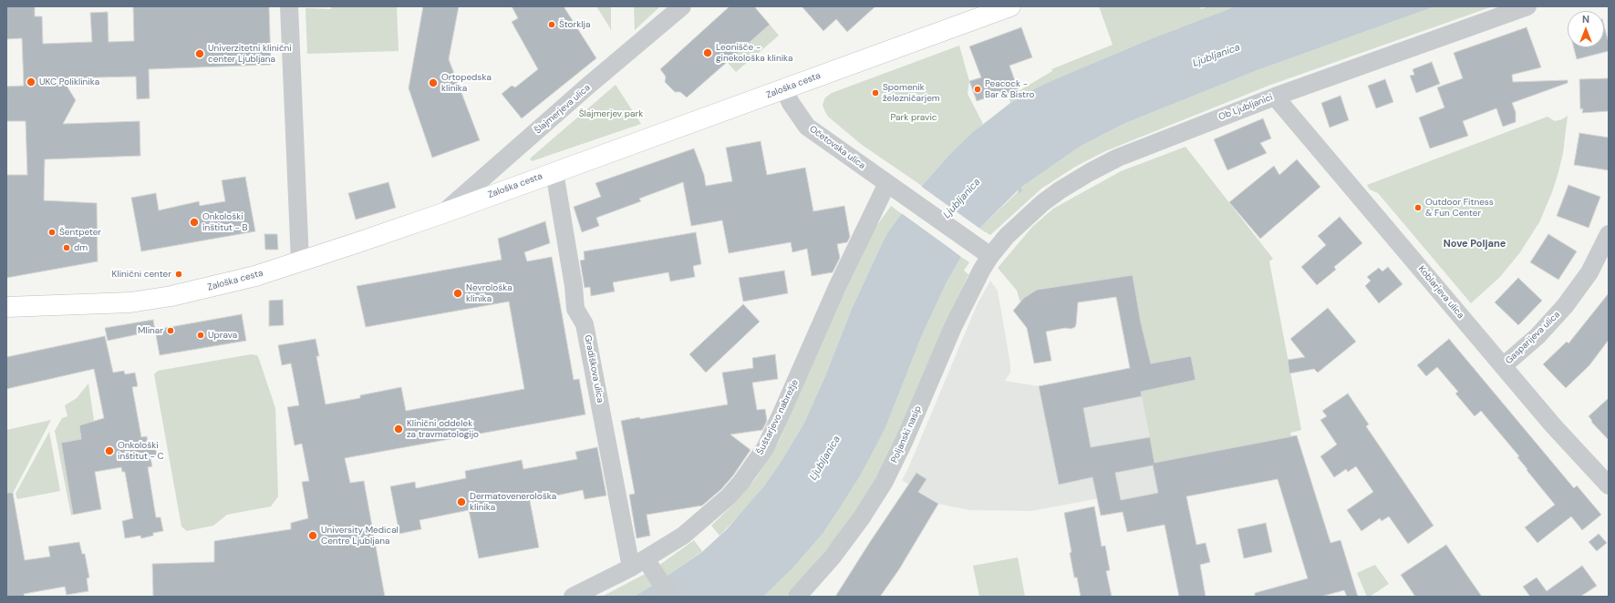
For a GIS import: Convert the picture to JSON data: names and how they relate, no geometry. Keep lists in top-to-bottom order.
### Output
{
  "streets": {
    "main road": ["Zaloška cesta"],
    "street": [
      "Ob Ljubljanici",
      "Šlajmerjeva ulica",
      "Očetovska ulica",
      "Koblarjeva ulica",
      "Gasparijeva ulica",
      "Gradiškova ulica",
      "Šuštarjevo nabrežje",
      "Poljanski nasip"
    ]
  },
  "crossings": [
    ["Zaloška cesta", "Šlajmerjeva ulica"],
    ["Zaloška cesta", "Očetovska ulica"],
    ["Zaloška cesta", "Gradiškova ulica"],
    ["Ob Ljubljanici", "Očetovska ulica"],
    ["Ob Ljubljanici", "Koblarjeva ulica"],
    ["Ob Ljubljanici", "Poljanski nasip"],
    ["Očetovska ulica", "Šuštarjevo nabrežje"],
    ["Očetovska ulica", "Poljanski nasip"],
    ["Koblarjeva ulica", "Gasparijeva ulica"],
    ["Gradiškova ulica", "Šuštarjevo nabrežje"]
  ],
  "districts": ["Nove Poljane"],
  "water": ["Ljubljanica"],
  "parks": ["Šlajmerjev park", "Park pravic"],
  "places": [
    "Štorklja",
    "Leonišče - ginekološka klinika",
    "Univerzitetni klinični center Ljubljana",
    "UKC Poliklinika",
    "Ortopedska klinika",
    "Peacock - Bar & Bistro",
    "Spomenik železničarjem",
    "Outdoor Fitness & Fun Center",
    "Onkološki inštitut - B",
    "Šentpeter",
    "dm",
    "Klinični center",
    "Nevrološka klinika",
    "Mlinar",
    "Uprava",
    "Klinični oddelek za travmatologijo",
    "Onkološki inštitut - C",
    "Dermatovenerološka klinika",
    "University Medical Centre Ljubljana"
  ],
  "north": "top"
}
